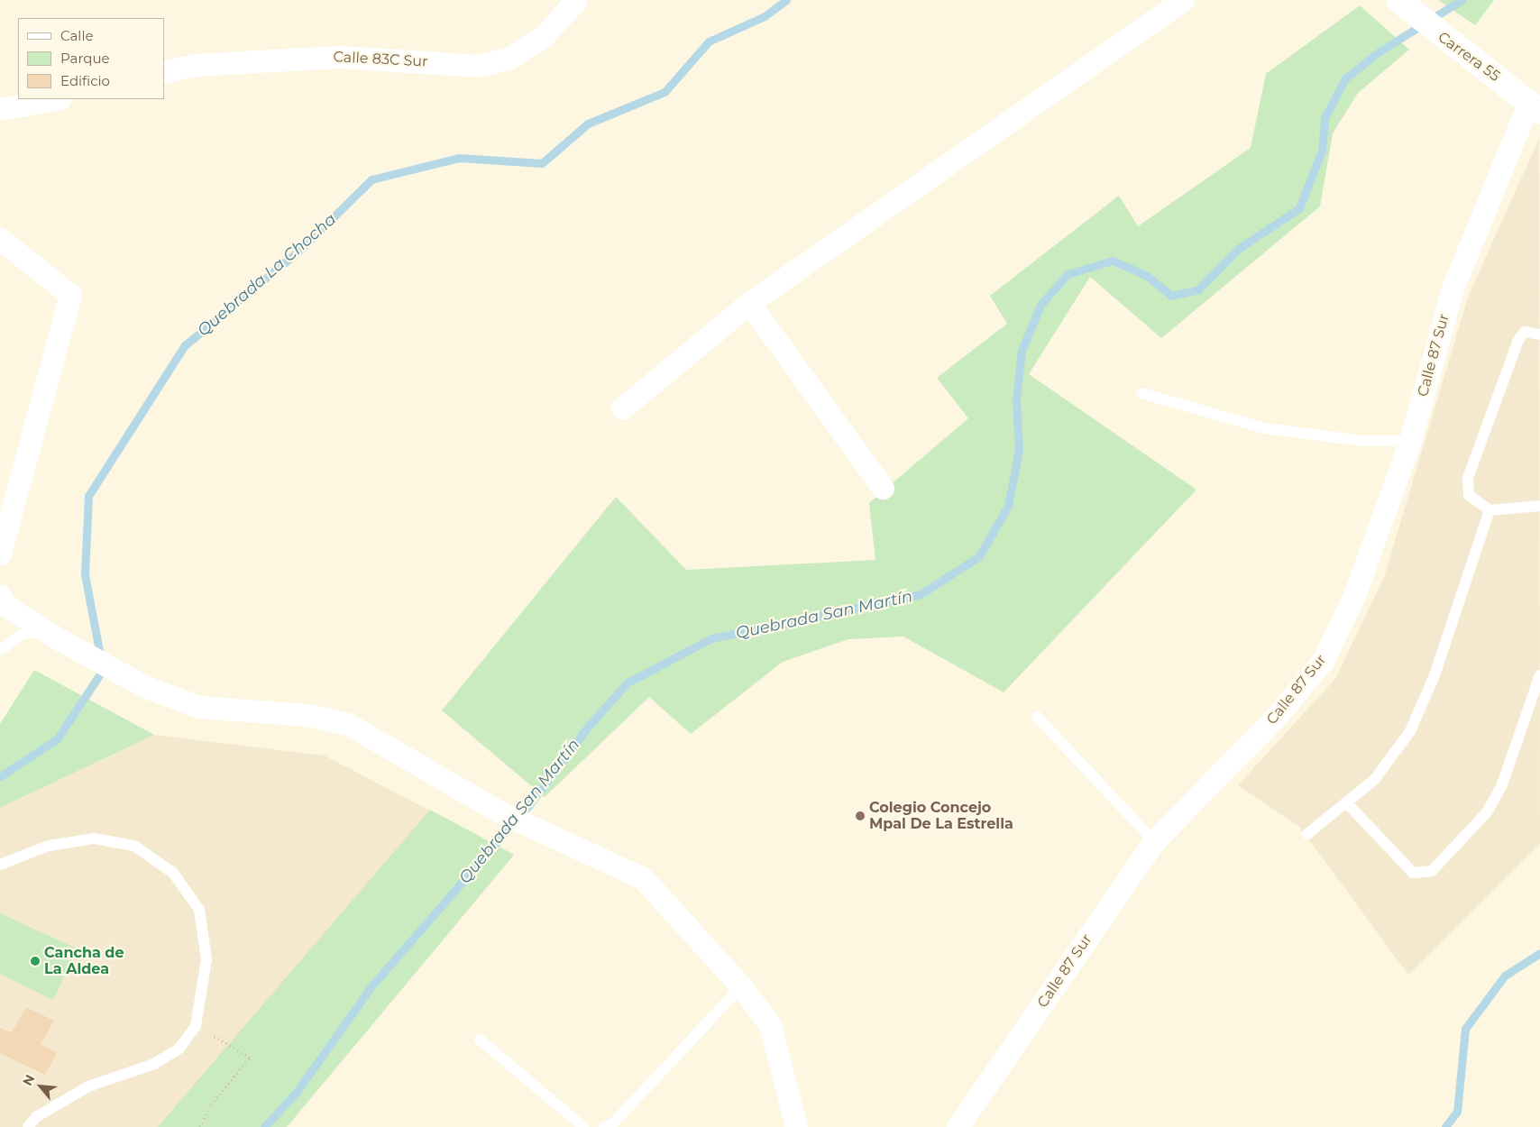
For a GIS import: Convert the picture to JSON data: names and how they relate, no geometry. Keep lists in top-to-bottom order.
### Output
{
  "streets": {
    "street": ["Carrera 55", "Calle 83C Sur", "Calle 87 Sur"]
  },
  "crossings": [
    ["Carrera 55", "Calle 87 Sur"]
  ],
  "water": ["Quebrada La Chocha", "Quebrada San Martín"],
  "places": ["Colegio Concejo Mpal De La Estrella", "Cancha de La Aldea"],
  "legend": ["Calle", "Parque", "Edificio"],
  "north": "top left"
}
